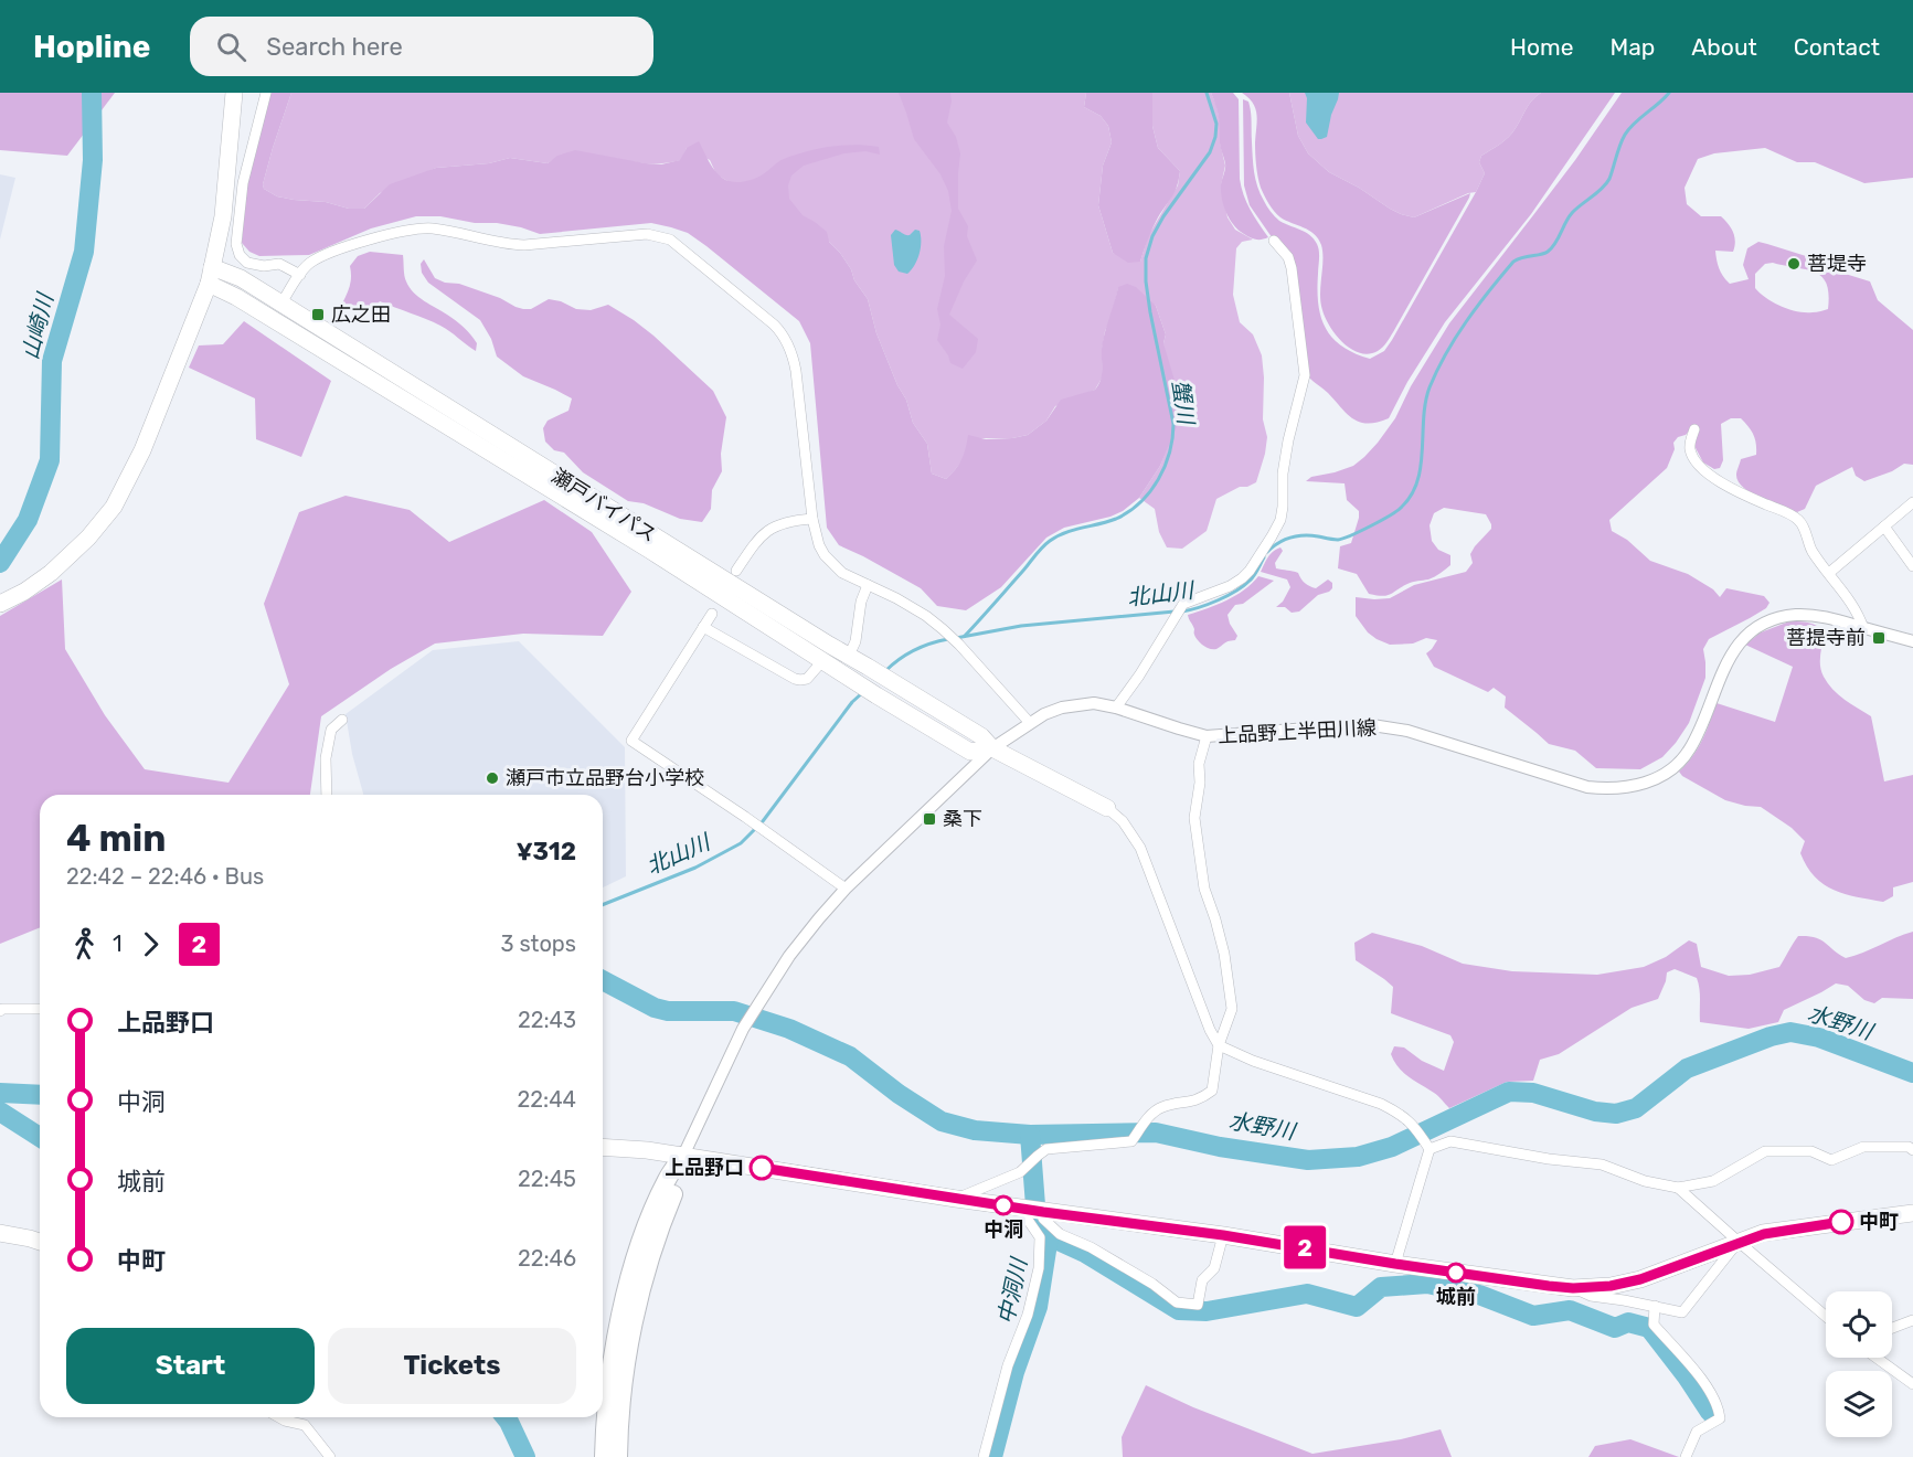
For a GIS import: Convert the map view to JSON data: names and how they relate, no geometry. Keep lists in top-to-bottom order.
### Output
{
  "streets": {
    "highway": ["瀬戸バイパス"],
    "street": ["上品野上半田川線"]
  },
  "crossings": [
    ["瀬戸バイパス", "上品野上半田川線"]
  ],
  "water": [
    "山崎川",
    "蟹川",
    "北山川",
    "水野川",
    "中洞川"
  ],
  "places": {
    "other": [
      "菩堤寺",
      "瀬戸市立品野台小学校",
      "上品野口",
      "中洞",
      "中町",
      "城前"
    ],
    "transit": ["広之田", "菩提寺前", "桑下"]
  },
  "lines": ["bus line 2"],
  "page": {
    "header": "Hopline",
    "search": "Search here",
    "nav": [
      "Home",
      "Map",
      "About",
      "Contact"
    ],
    "on_map": "2",
    "heading": ["4 min", "22:42 – 22:46 · Bus", "¥312"],
    "legs": ["1", "2", "3 stops"],
    "list": [
      {
        "name": "上品野口",
        "value": "22:43"
      },
      {
        "name": "中洞",
        "value": "22:44"
      },
      {
        "name": "城前",
        "value": "22:45"
      },
      {
        "name": "中町",
        "value": "22:46"
      }
    ],
    "buttons": ["Start", "Tickets"]
  }
}
